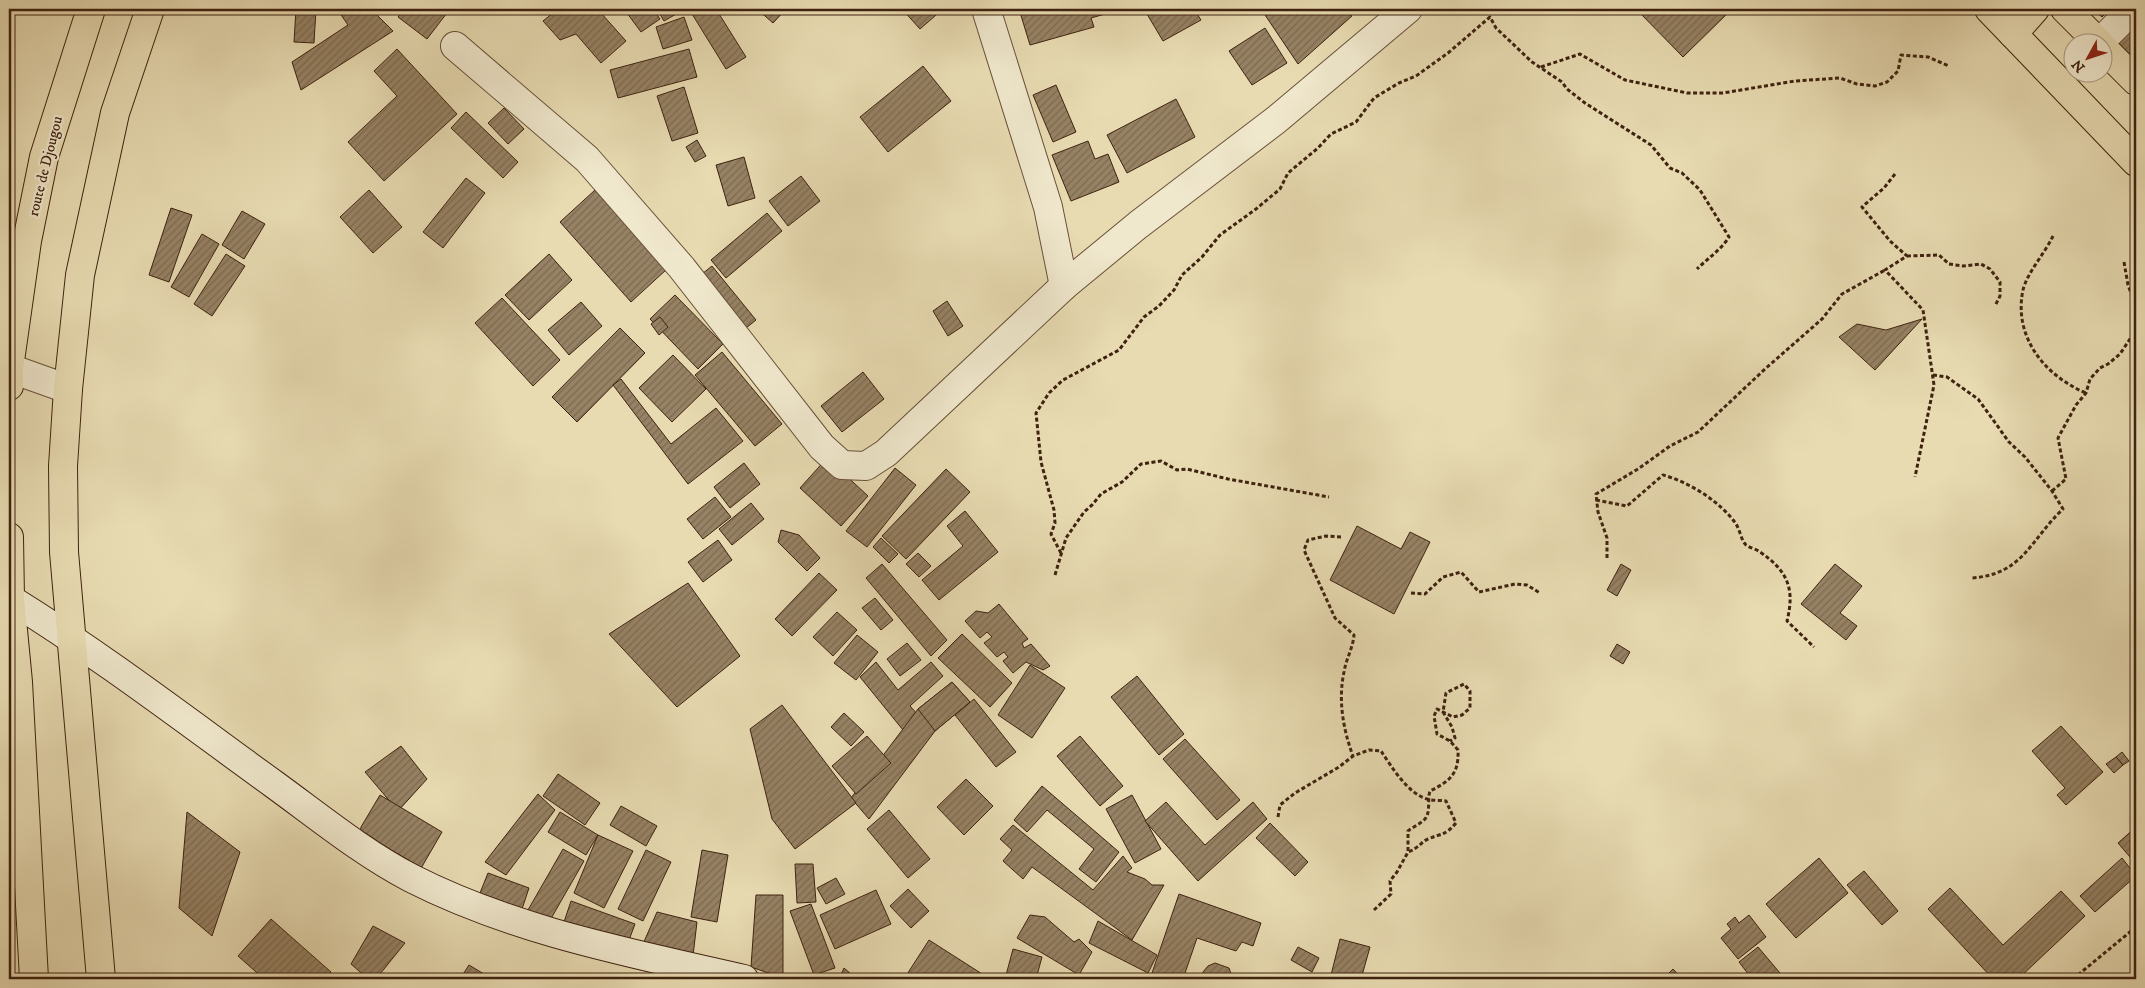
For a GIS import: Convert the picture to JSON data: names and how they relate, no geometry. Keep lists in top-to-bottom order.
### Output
{
  "streets": {
    "main road": ["route de Djougou"]
  },
  "north": "bottom left"
}
